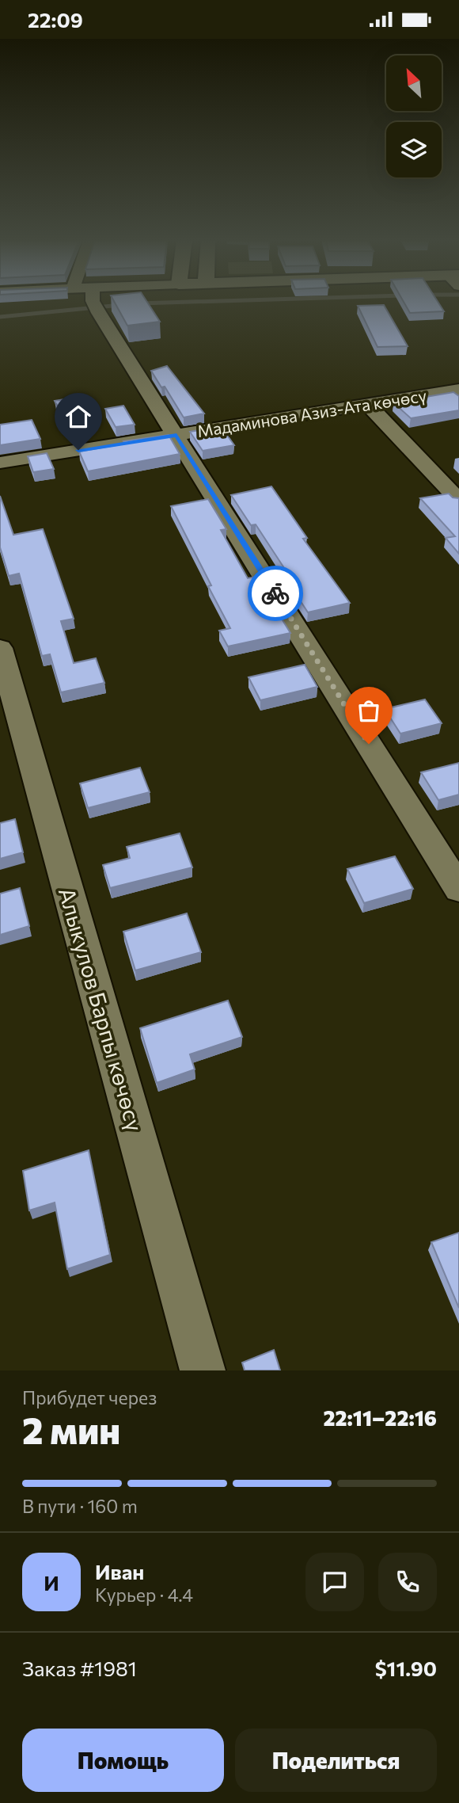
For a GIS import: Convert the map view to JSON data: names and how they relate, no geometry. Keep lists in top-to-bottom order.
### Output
{
  "streets": {
    "street": ["Мадаминова Азиз-Ата көчөсү", "Алыкулов Барпы көчөсү"]
  },
  "north": "top left",
  "page": {
    "status": "22:09",
    "heading": ["2 мин", "Прибудет через", "22:11–22:16"],
    "panel": [
      "Иван",
      "Курьер · 4.4",
      "Заказ #1981",
      "$11.90"
    ],
    "bar": "В пути · 160 m",
    "round": "И",
    "buttons": ["Помощь", "Поделиться"]
  }
}
